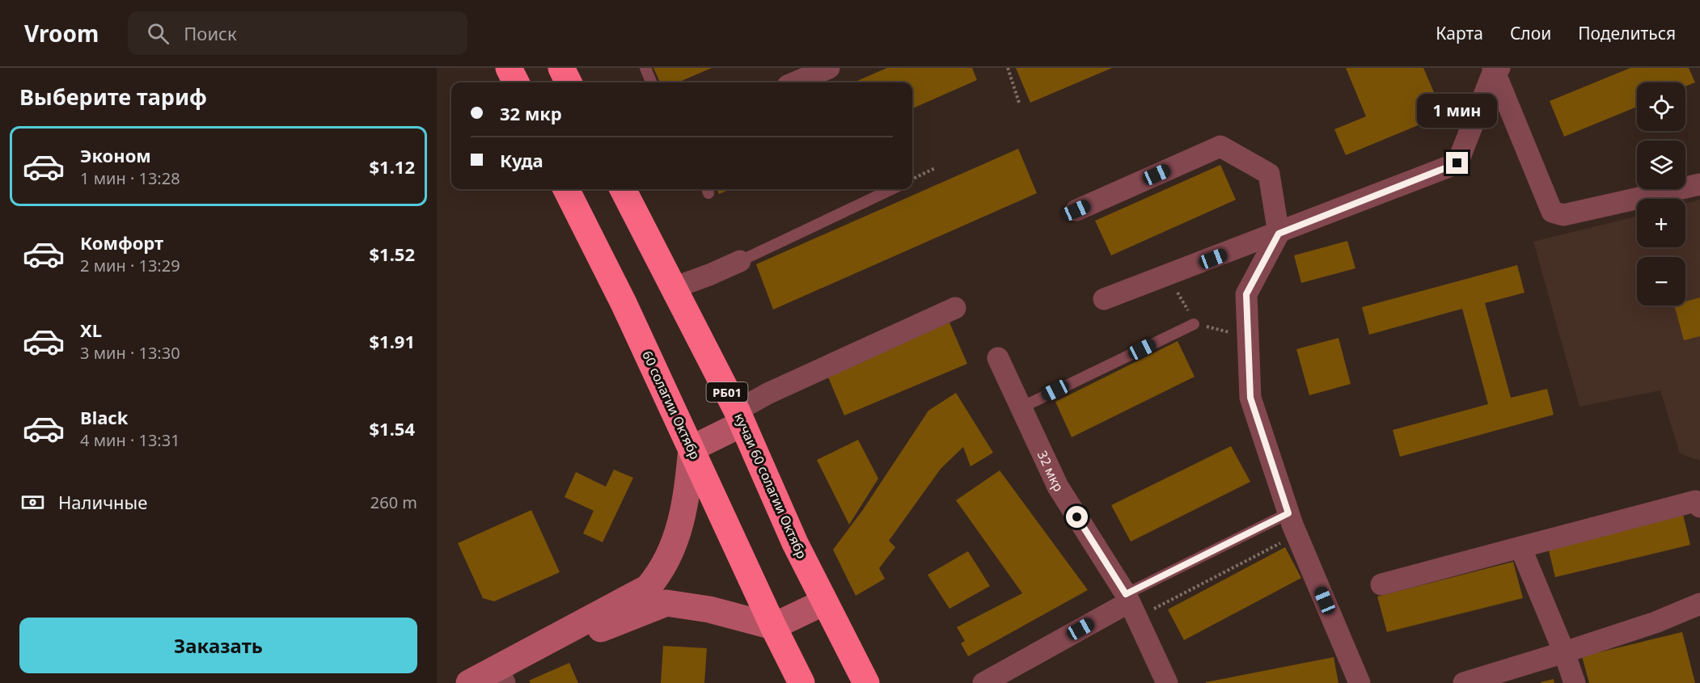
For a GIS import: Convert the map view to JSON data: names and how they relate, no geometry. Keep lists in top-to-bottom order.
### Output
{
  "streets": {
    "highway": ["РБ01", "60 солагии Октябр", "кучаи 60 солагии Октябр"],
    "street": ["32 мкр"]
  },
  "page": {
    "header": "Vroom",
    "search": "Поиск",
    "nav": ["Карта", "Слои", "Поделиться"],
    "heading": "Выберите тариф",
    "map_buttons": ["+", "−"],
    "banner": ["32 мкр", "Куда"],
    "bubble": "1 мин",
    "list": [
      {
        "name": "Эконом",
        "note": "1 мин · 13:28",
        "value": "$1.12"
      },
      {
        "name": "Комфорт",
        "note": "2 мин · 13:29",
        "value": "$1.52"
      },
      {
        "name": "XL",
        "note": "3 мин · 13:30",
        "value": "$1.91"
      },
      {
        "name": "Black",
        "note": "4 мин · 13:31",
        "value": "$1.54"
      }
    ],
    "pay": ["Наличные", "260 m"],
    "buttons": "Заказать"
  }
}
